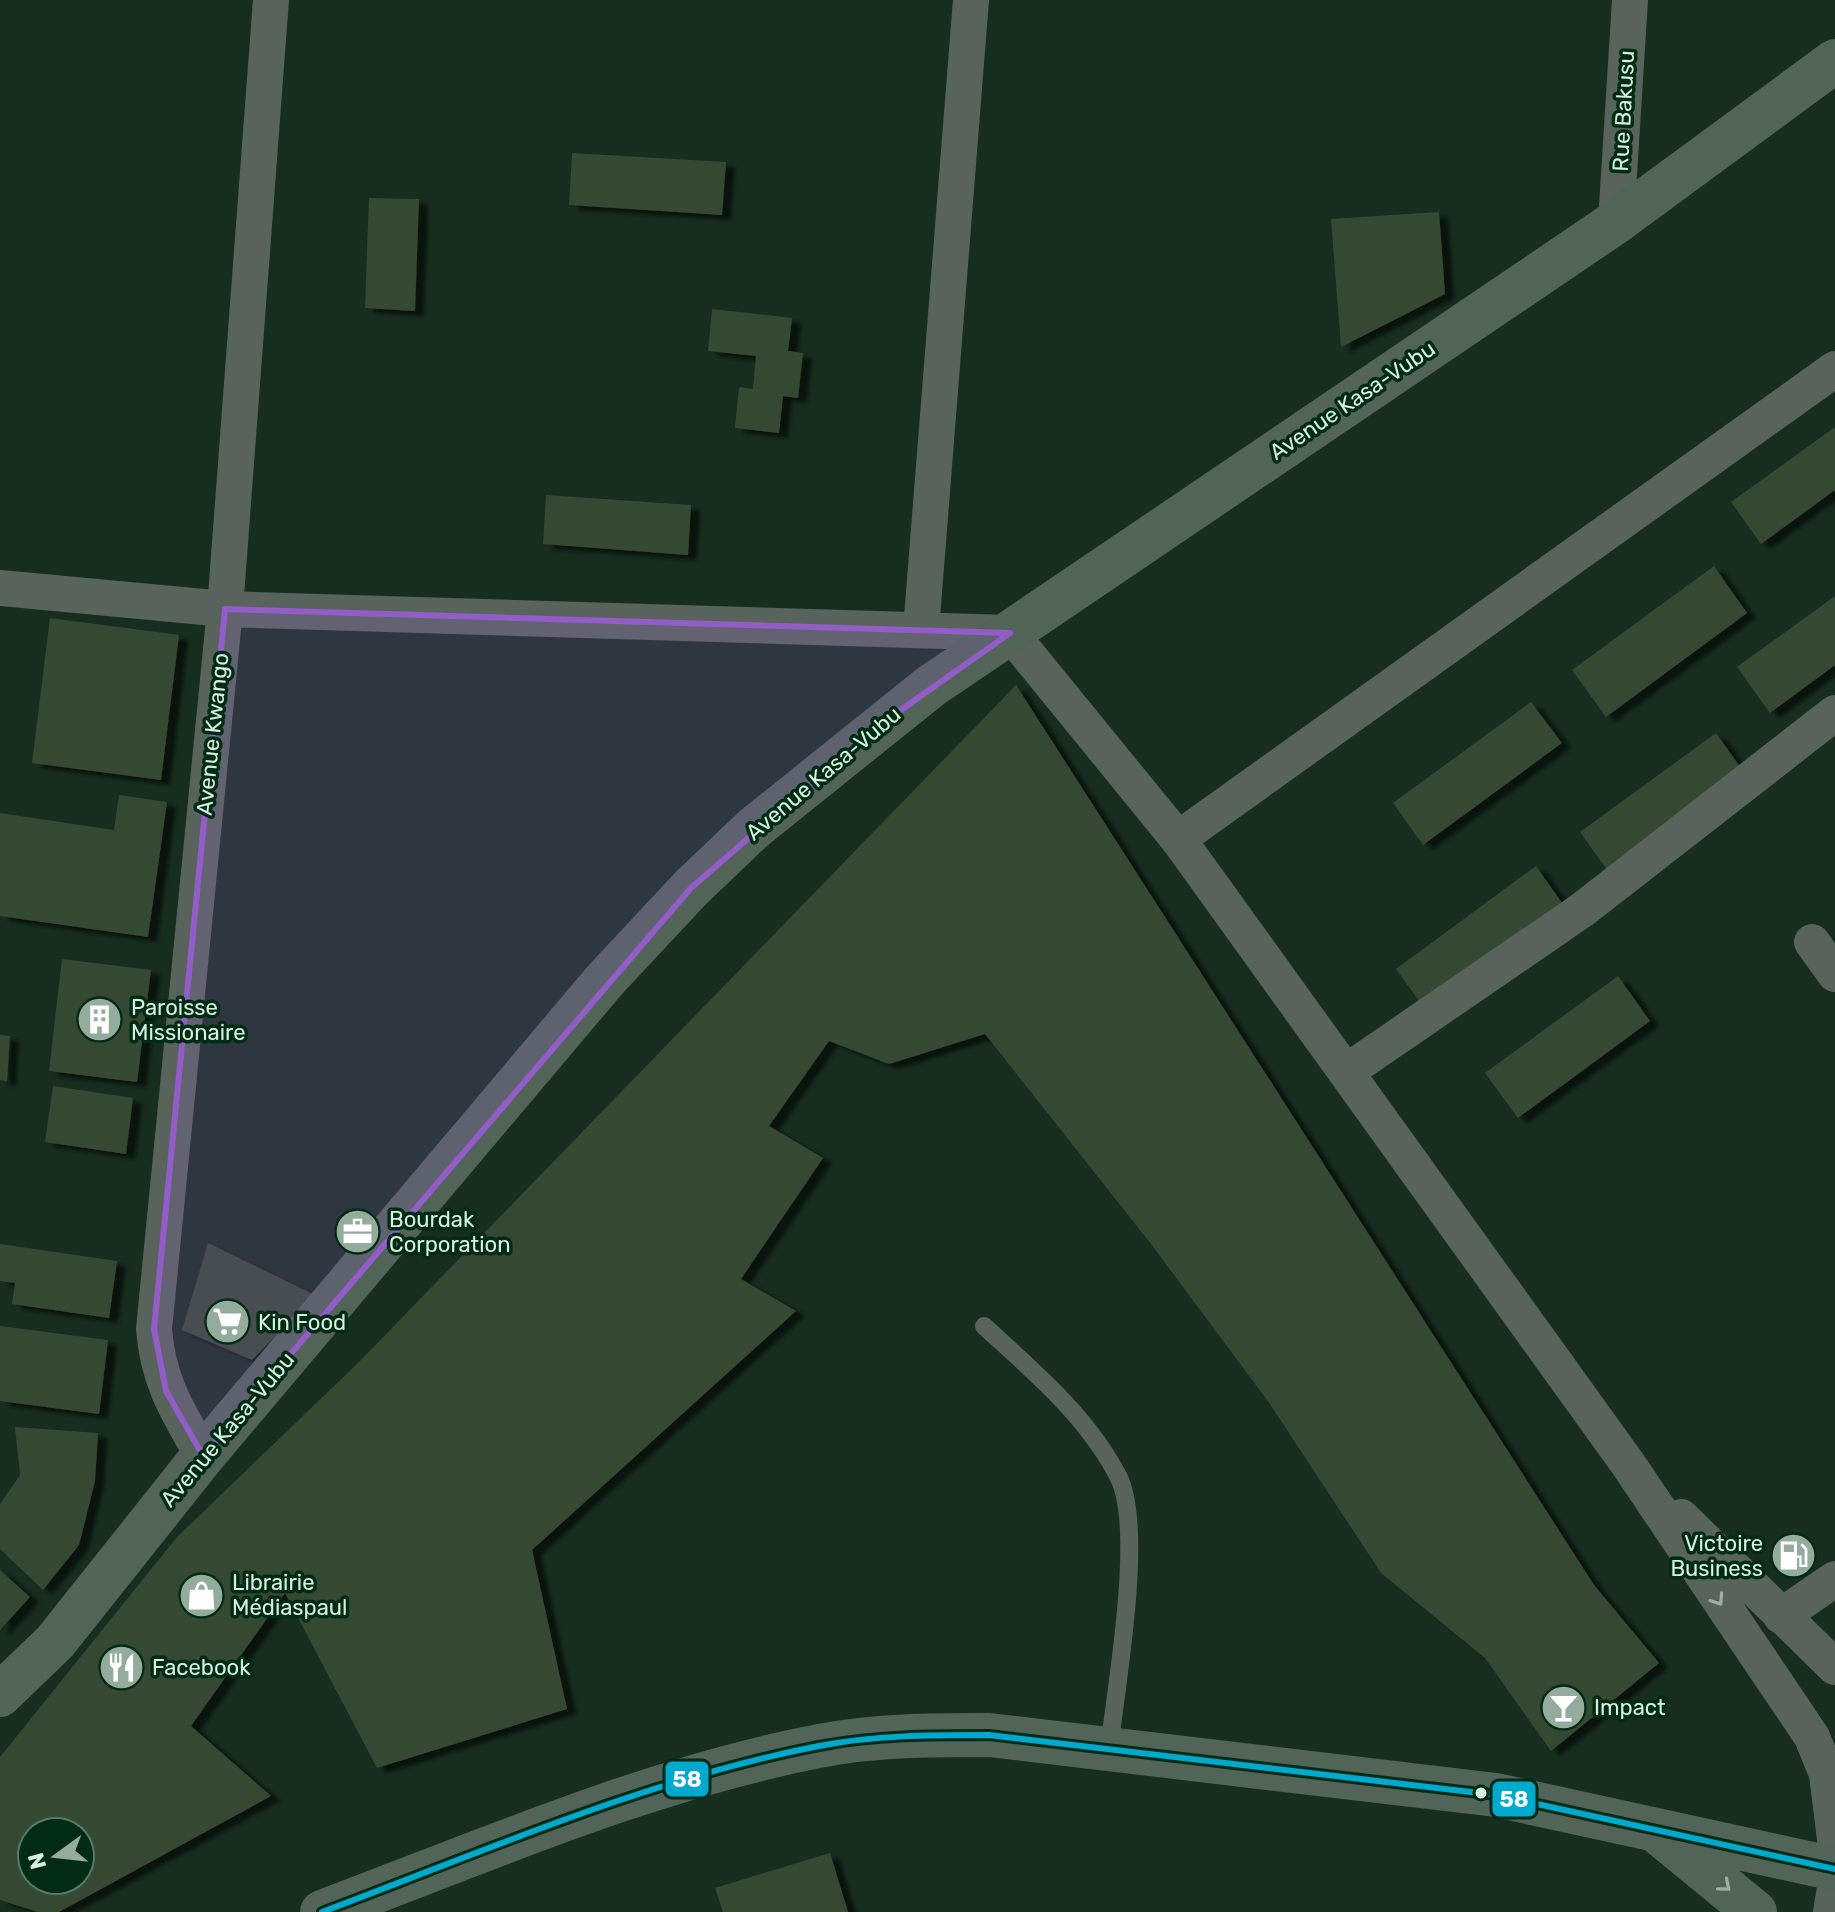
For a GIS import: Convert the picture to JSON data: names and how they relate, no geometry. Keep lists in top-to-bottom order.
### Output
{
  "streets": {
    "main road": ["Avenue Kasa-Vubu"],
    "street": ["Rue Bakusu", "Avenue Kwango"]
  },
  "crossings": [
    ["Rue Bakusu", "Avenue Kasa-Vubu"],
    ["Avenue Kasa-Vubu", "Avenue Kwango"]
  ],
  "places": {
    "building": ["Paroisse Missionaire"],
    "office": ["Bourdak Corporation"],
    "supermarket": ["Kin Food"],
    "fuel station": ["Victoire Business"],
    "shop": ["Librairie Médiaspaul"],
    "restaurant": ["Facebook"],
    "bar": ["Impact"]
  },
  "lines": ["transit line 58"],
  "north": "left"
}
